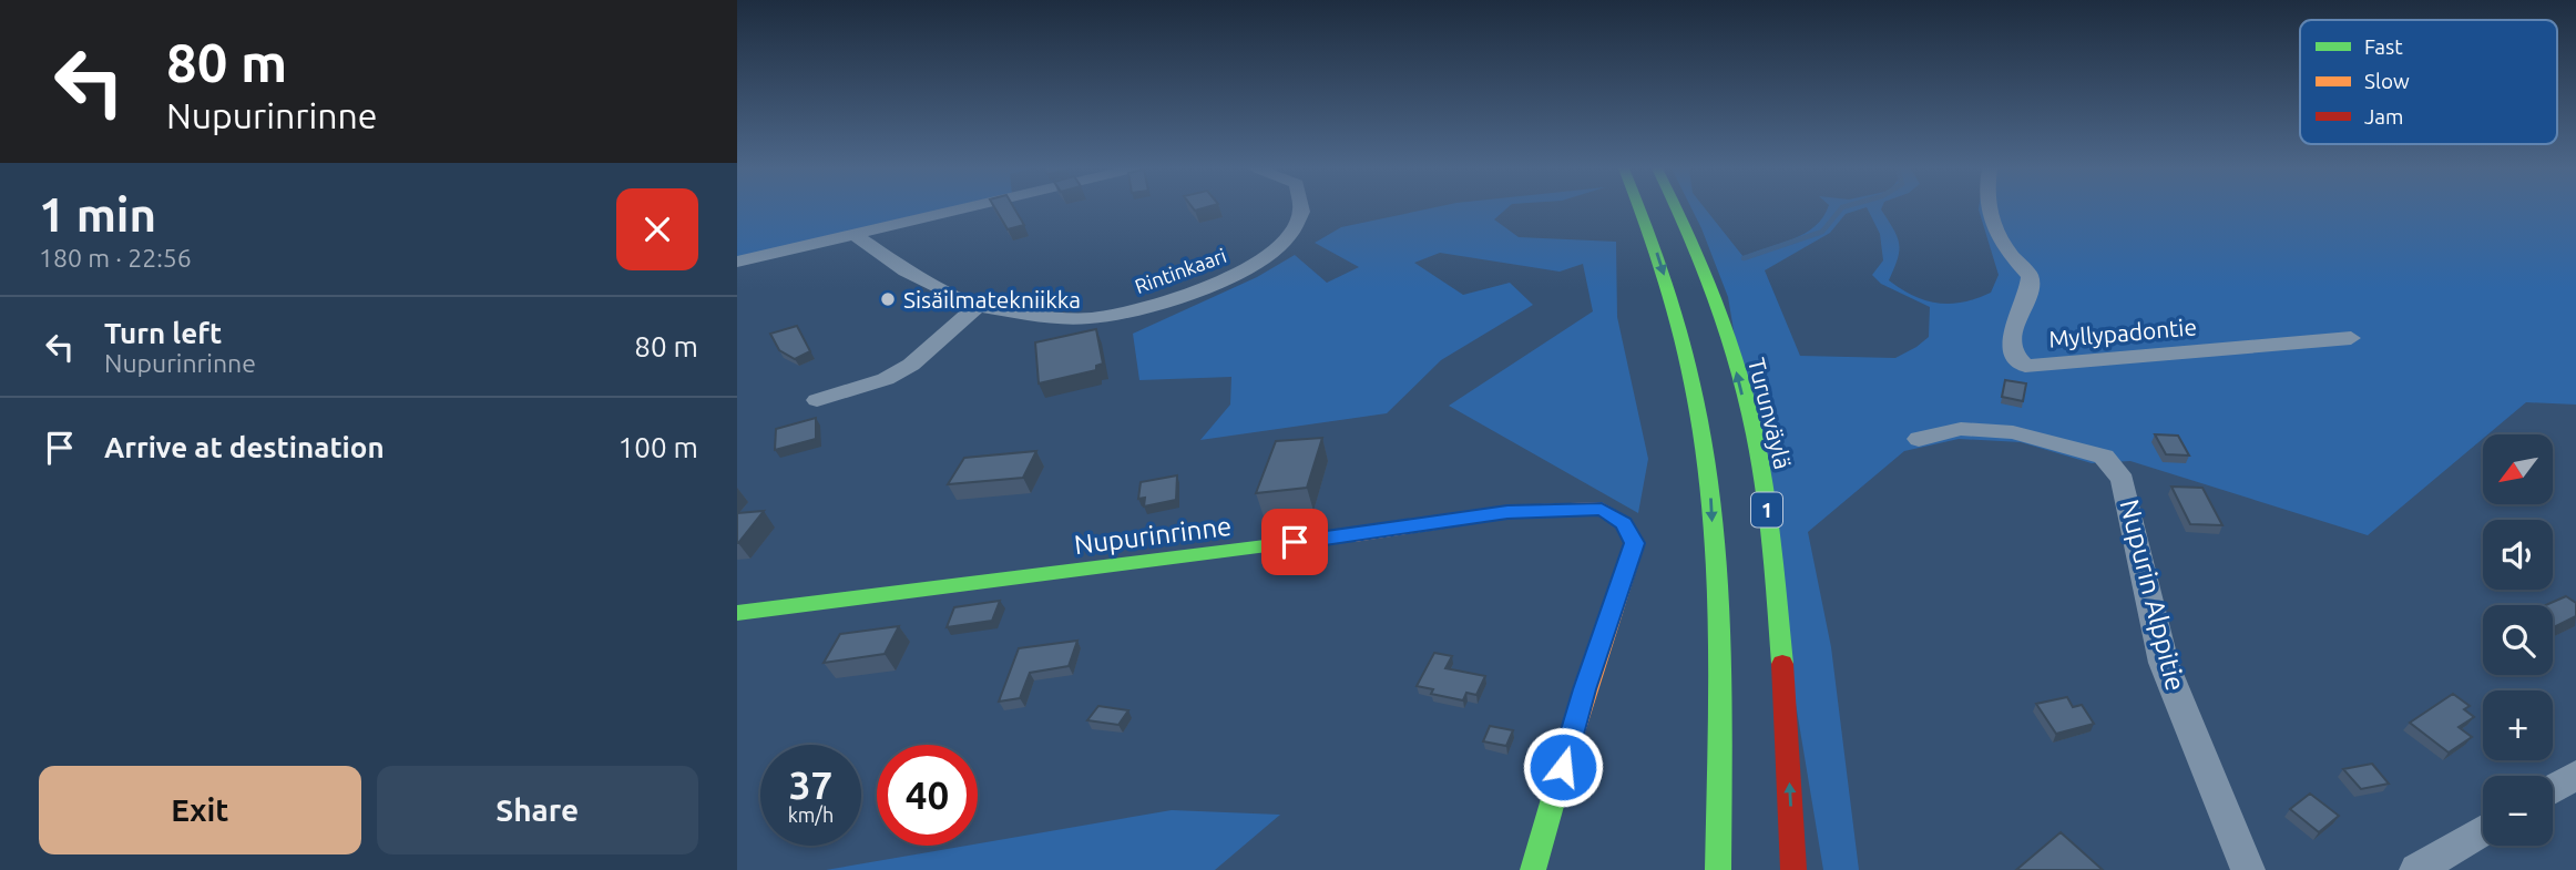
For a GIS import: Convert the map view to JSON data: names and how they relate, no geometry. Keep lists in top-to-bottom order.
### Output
{
  "streets": {
    "main road": ["Turunväylä", "1", "Nupurinrinne"],
    "street": ["Rintinkaari", "Myllypadontie", "Nupurin Alppitie"]
  },
  "places": ["Sisäilmatekniikka"],
  "legend": ["Fast", "Slow", "Jam"],
  "north": "bottom left",
  "page": {
    "turn": ["80 m", "Nupurinrinne"],
    "heading": ["1 min", "180 m · 22:56"],
    "list": [
      {
        "name": "Turn left",
        "note": "Nupurinrinne",
        "value": "80 m"
      },
      {
        "name": "Arrive at destination",
        "value": "100 m"
      }
    ],
    "map_buttons": ["+", "−"],
    "speed": "37 km/h",
    "limit": "40",
    "buttons": ["Exit", "Share"]
  }
}
